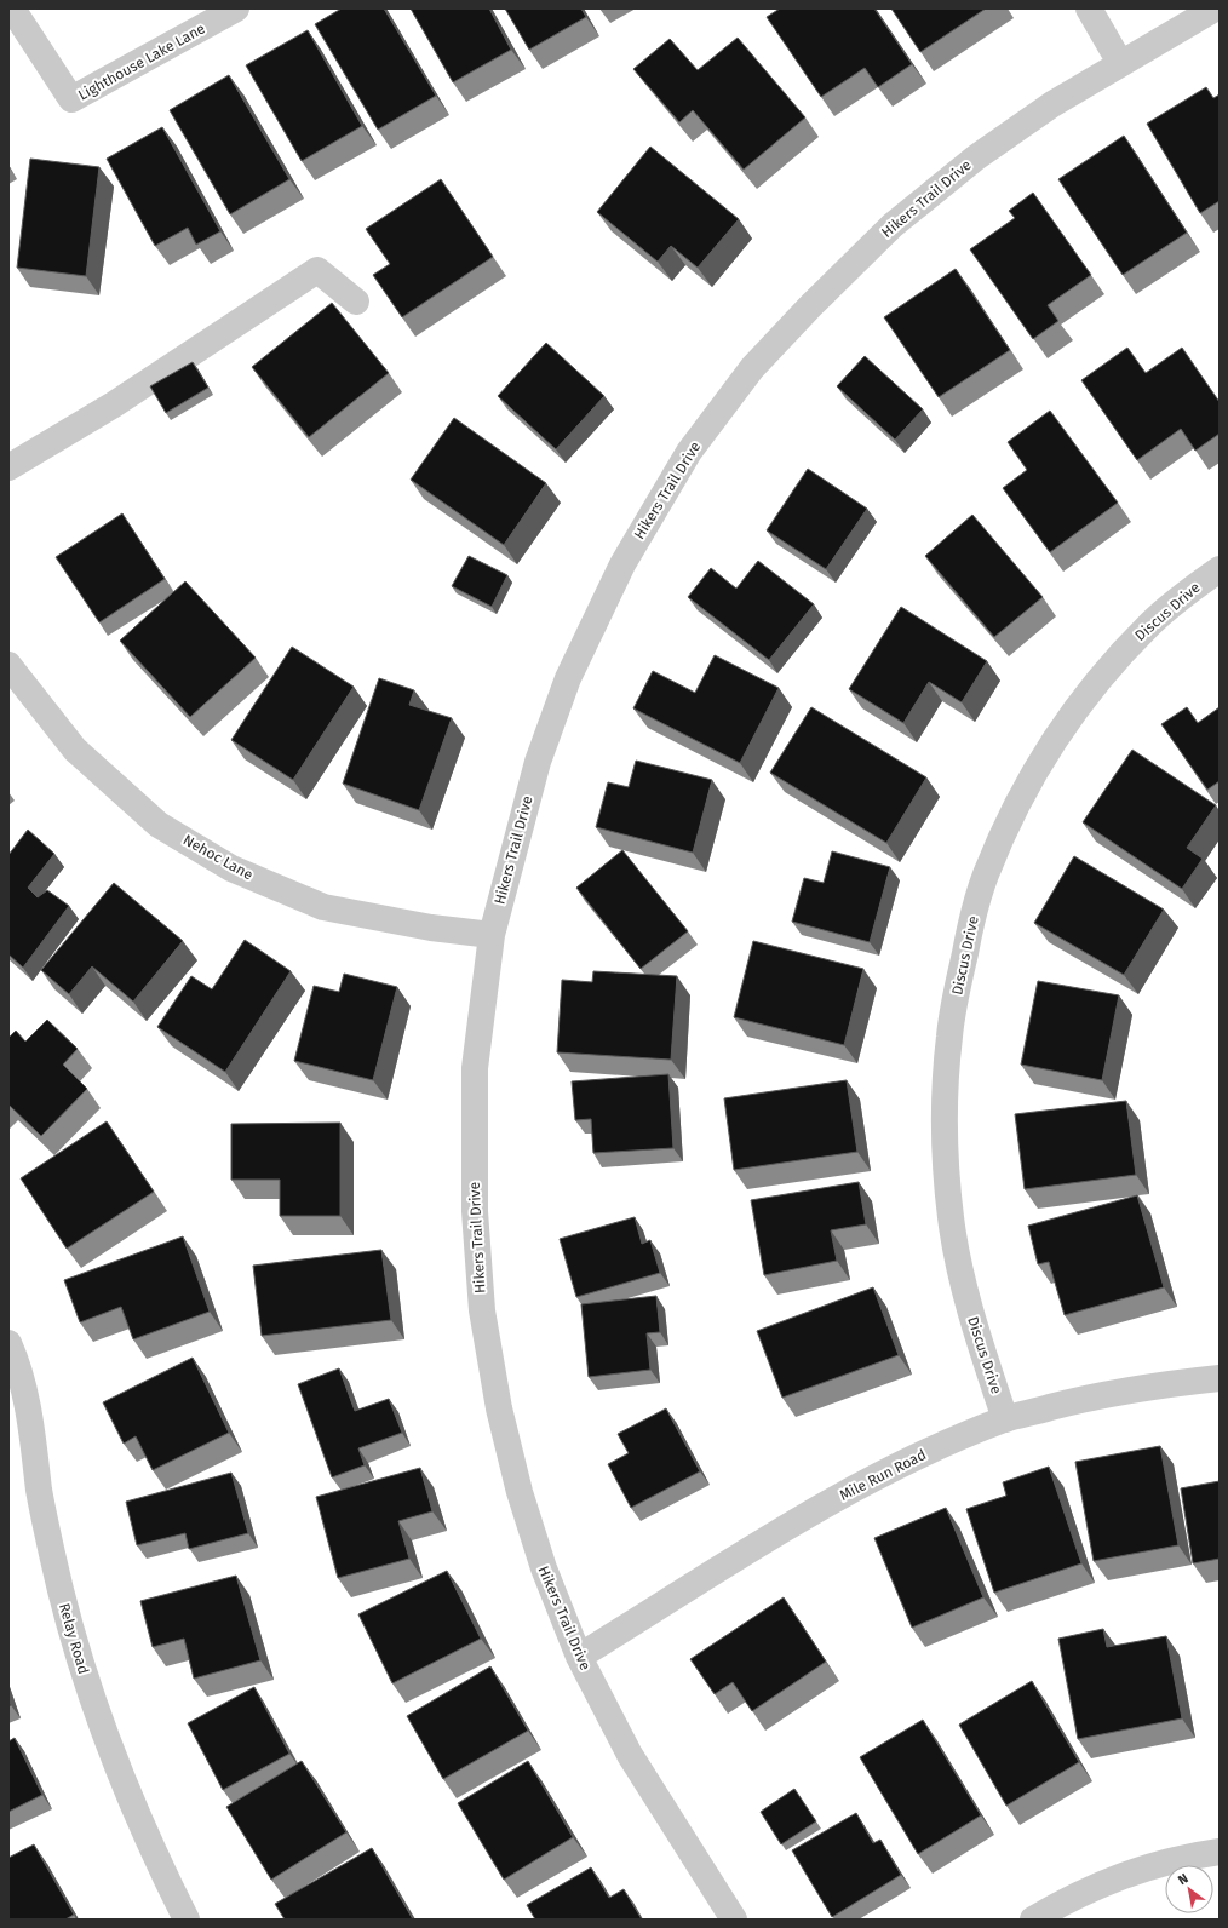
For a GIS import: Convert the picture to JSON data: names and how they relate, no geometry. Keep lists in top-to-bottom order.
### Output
{
  "streets": {
    "street": [
      "Lighthouse Lake Lane",
      "Hikers Trail Drive",
      "Discus Drive",
      "Nehoc Lane",
      "Mile Run Road",
      "Relay Road"
    ]
  },
  "crossings": [
    ["Hikers Trail Drive", "Nehoc Lane"],
    ["Hikers Trail Drive", "Mile Run Road"],
    ["Discus Drive", "Mile Run Road"]
  ],
  "north": "top left"
}
